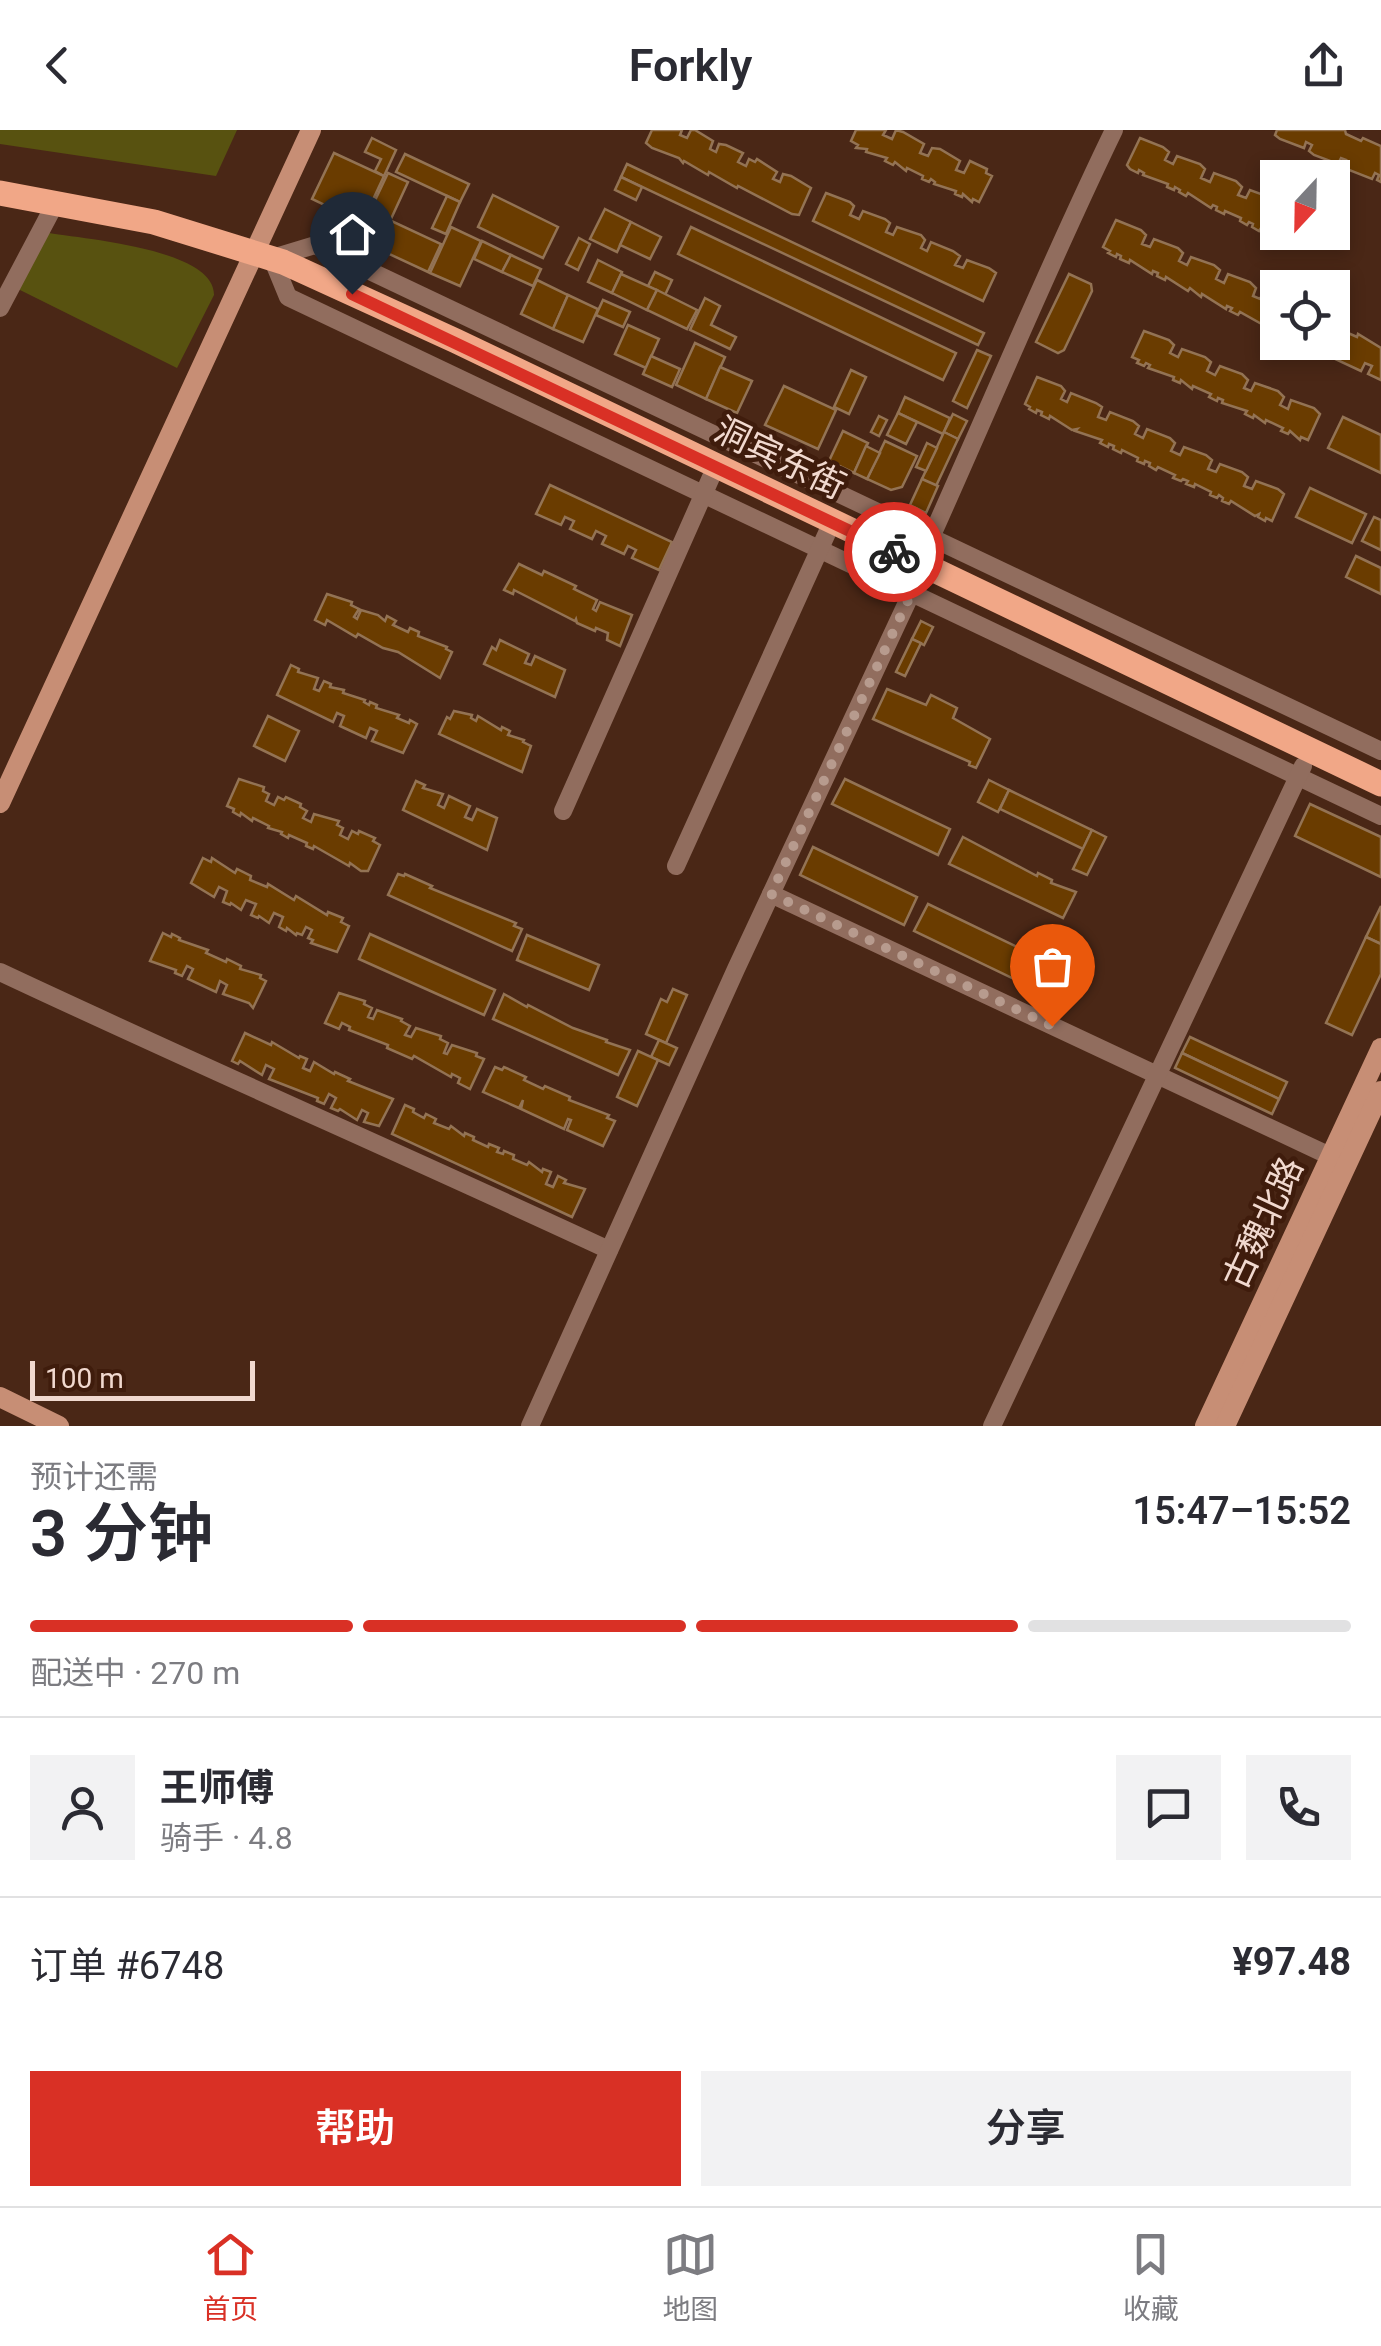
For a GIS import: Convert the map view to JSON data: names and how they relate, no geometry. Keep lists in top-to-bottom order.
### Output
{
  "streets": {
    "main road": ["洞宾东街", "古魏北路"]
  },
  "scale_bar": "100 m",
  "north": "bottom",
  "page": {
    "header": "Forkly",
    "scale": "100 m",
    "heading": ["3 分钟", "预计还需", "15:47–15:52"],
    "panel": [
      "王师傅",
      "骑手 · 4.8",
      "订单 #6748",
      "¥97.48"
    ],
    "bar": "配送中 · 270 m",
    "buttons": ["帮助", "分享"],
    "tabs": ["首页", "地图", "收藏"]
  }
}
